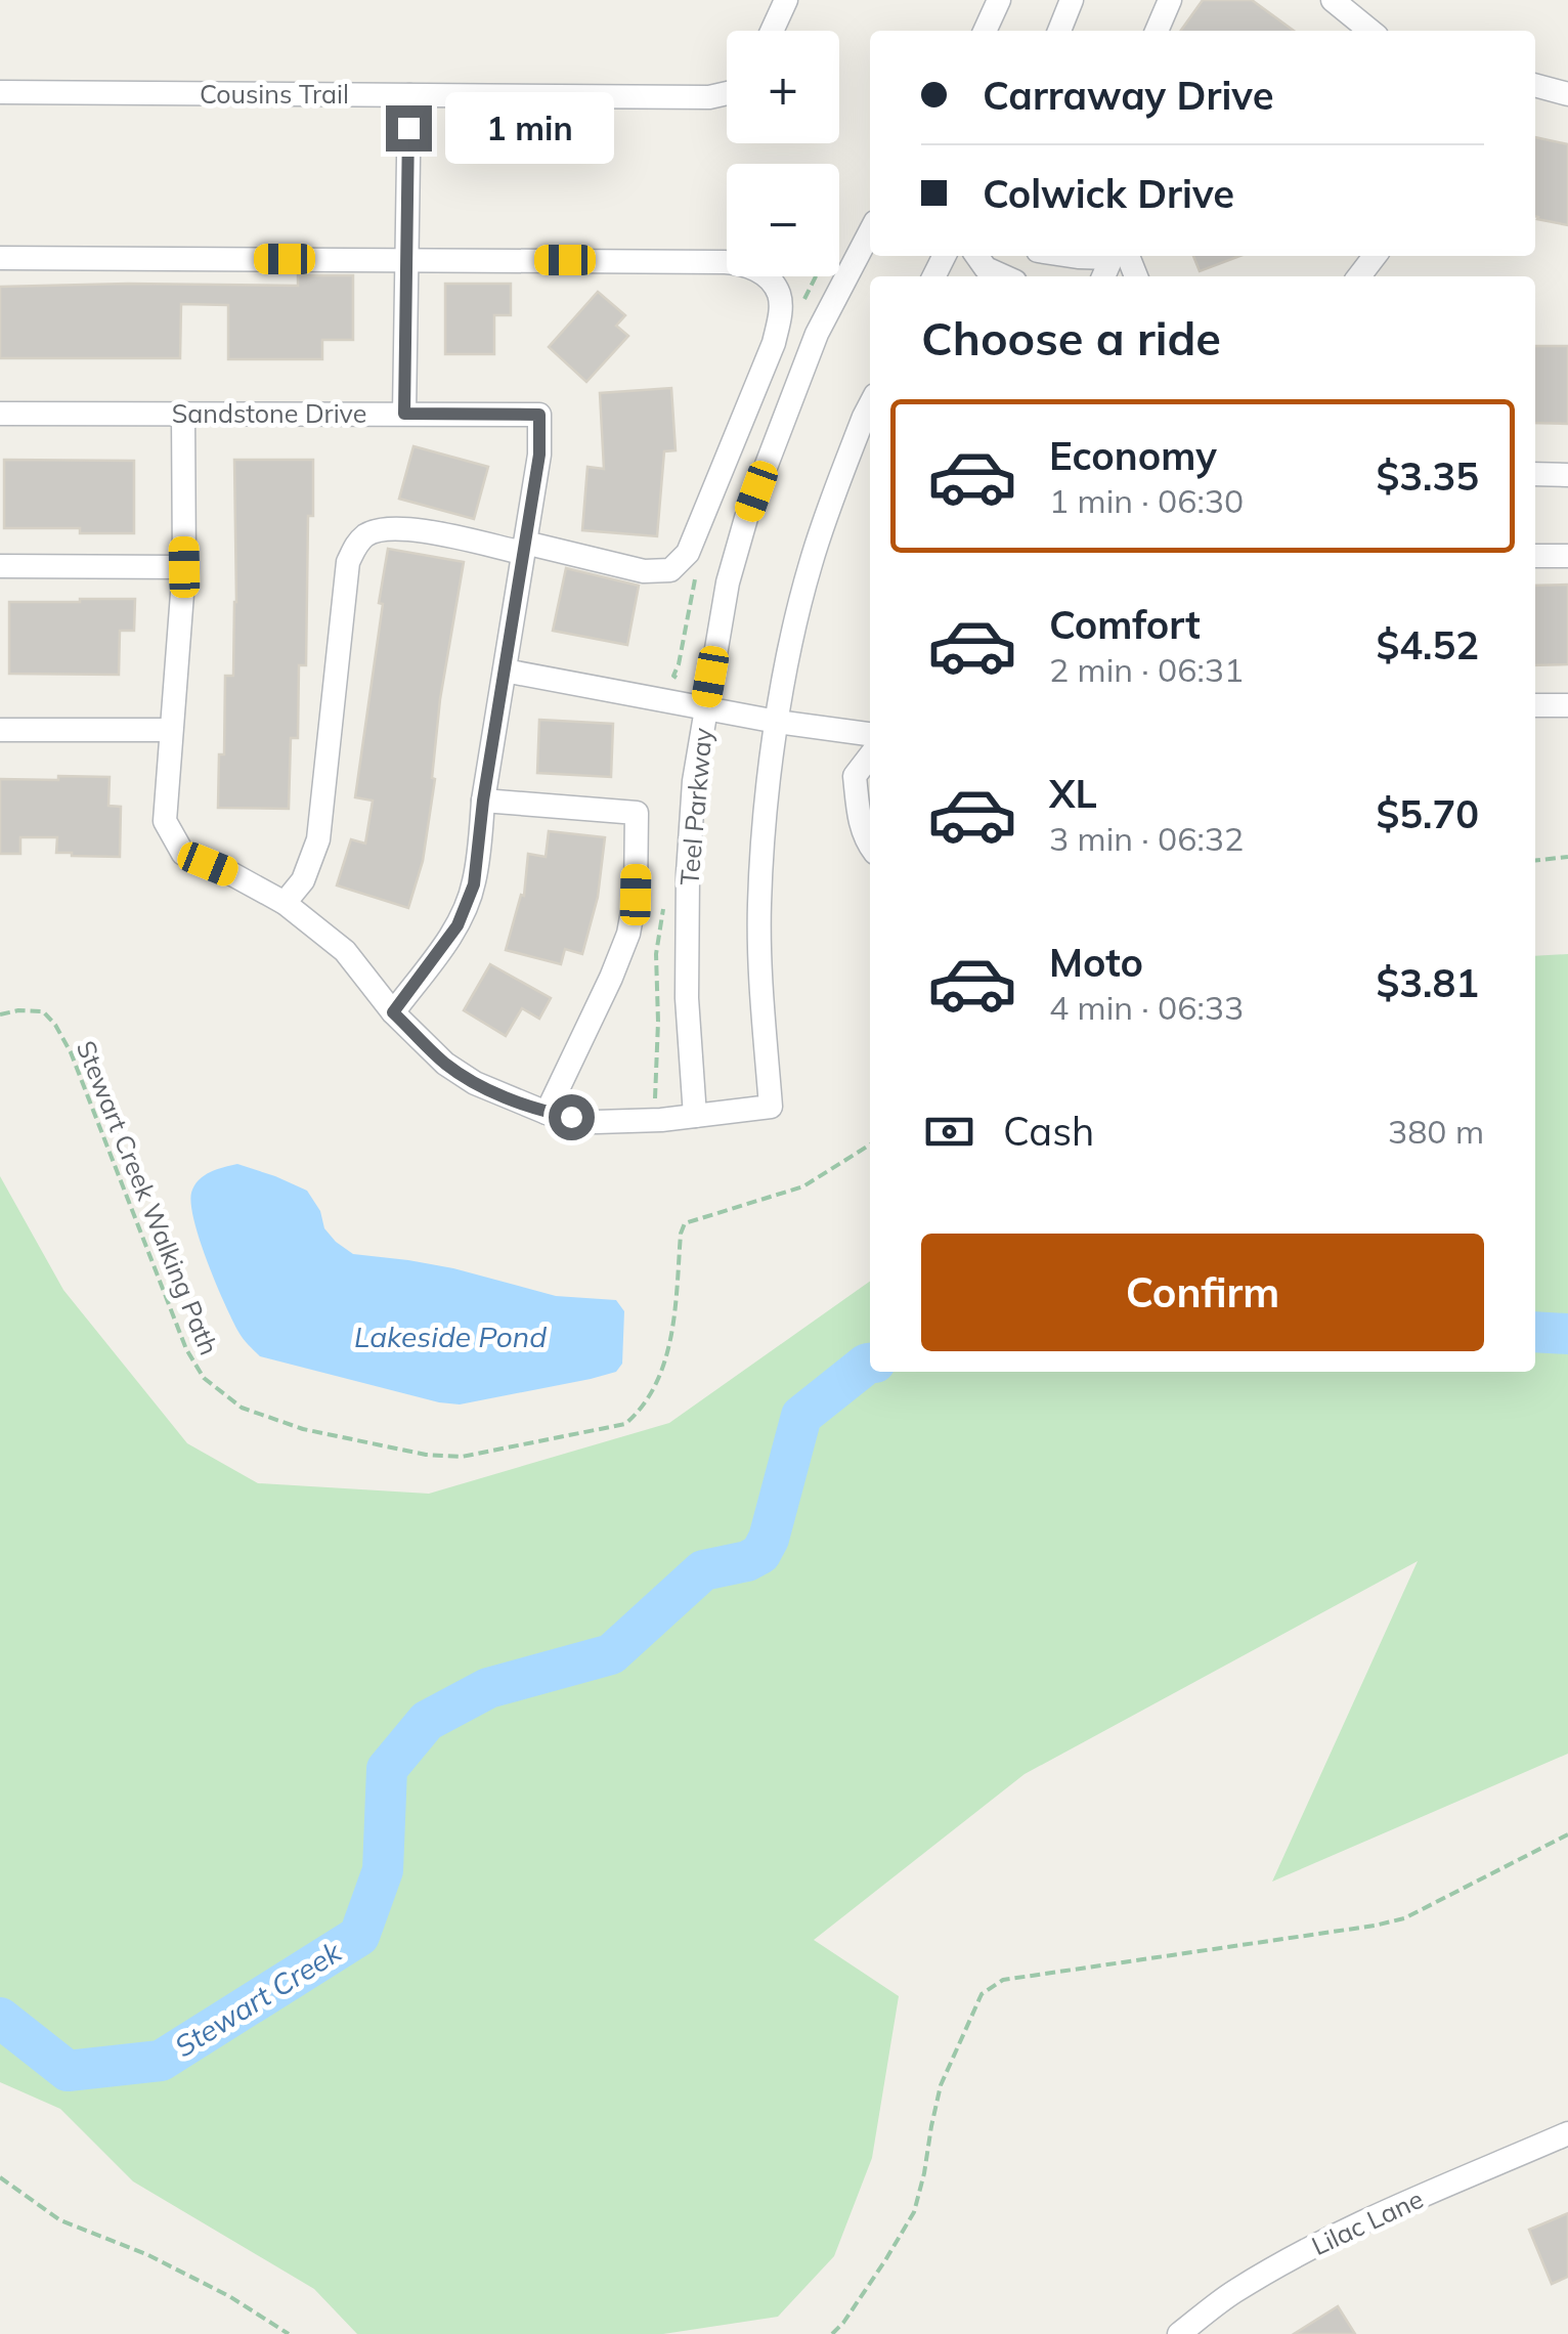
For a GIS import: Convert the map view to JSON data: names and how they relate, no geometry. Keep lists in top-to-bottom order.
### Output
{
  "streets": {
    "street": [
      "Cousins Trail",
      "Sandstone Drive",
      "Teel Parkway",
      "Lilac Lane"
    ],
    "path": ["Stewart Creek Walking Path"]
  },
  "water": ["Lakeside Pond", "Stewart Creek"],
  "page": {
    "map_buttons": ["+", "−"],
    "banner": ["Carraway Drive", "Colwick Drive"],
    "bubble": "1 min",
    "heading": "Choose a ride",
    "list": [
      {
        "name": "Economy",
        "note": "1 min · 06:30",
        "value": "$3.35"
      },
      {
        "name": "Comfort",
        "note": "2 min · 06:31",
        "value": "$4.52"
      },
      {
        "name": "XL",
        "note": "3 min · 06:32",
        "value": "$5.70"
      },
      {
        "name": "Moto",
        "note": "4 min · 06:33",
        "value": "$3.81"
      }
    ],
    "pay": ["Cash", "380 m"],
    "buttons": "Confirm"
  }
}
